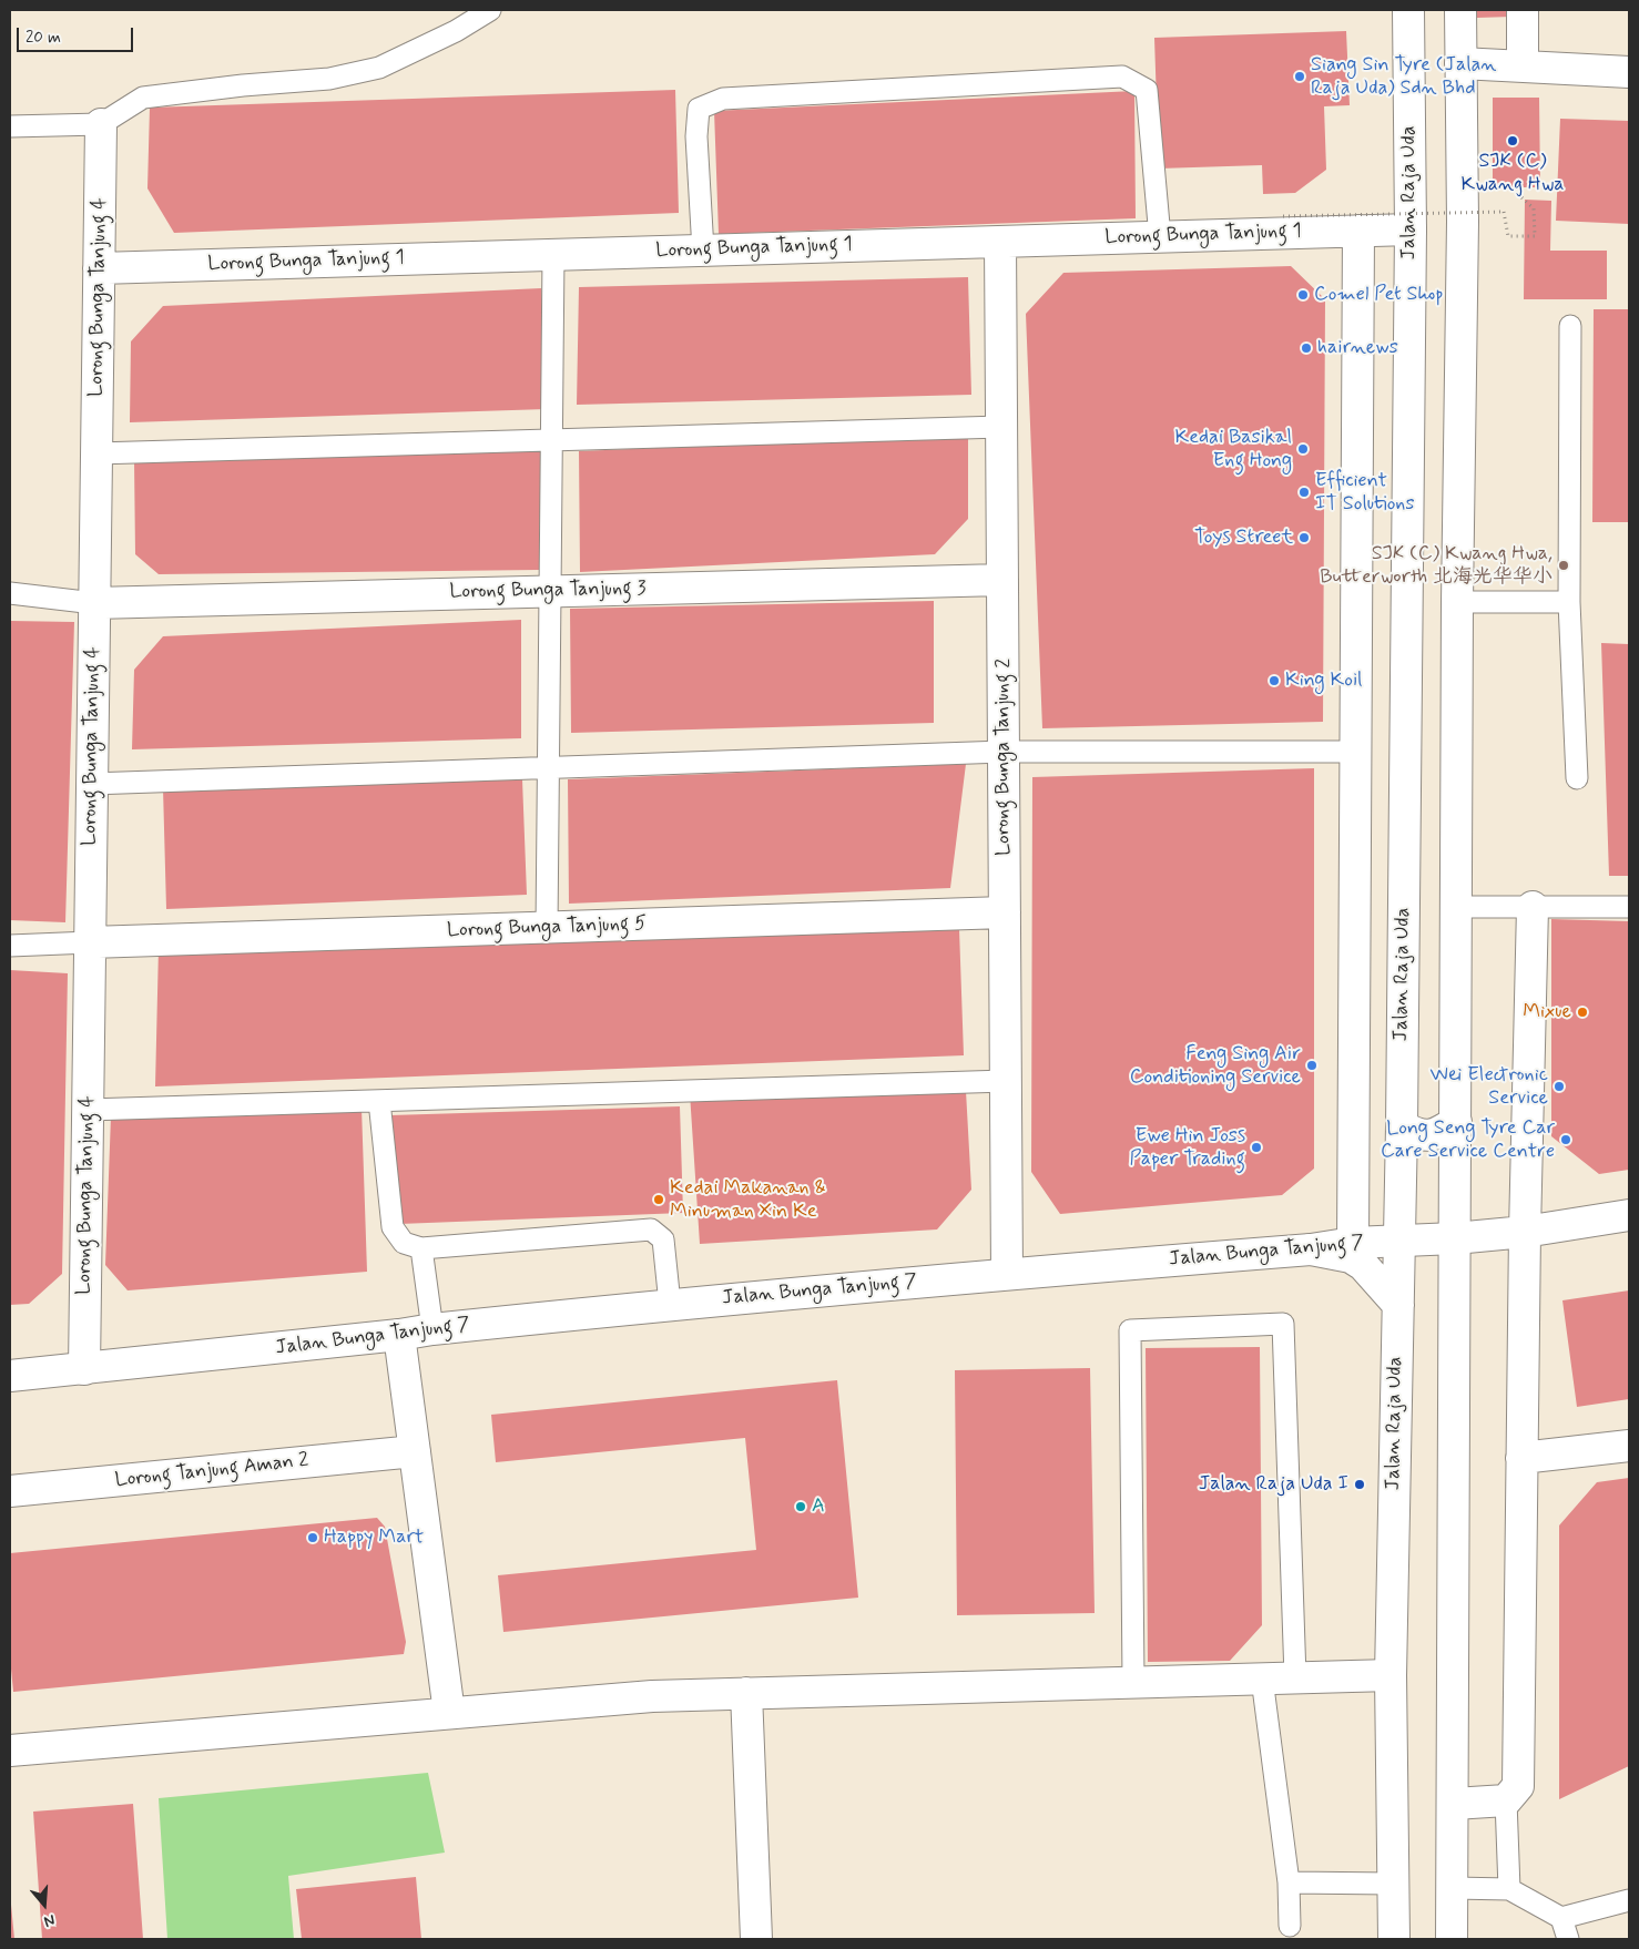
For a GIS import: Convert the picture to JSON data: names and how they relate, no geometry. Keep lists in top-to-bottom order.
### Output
{
  "streets": {
    "street": [
      "Jalan Raja Uda",
      "Lorong Bunga Tanjung 1",
      "Lorong Bunga Tanjung 4",
      "Lorong Bunga Tanjung 3",
      "Lorong Bunga Tanjung 2",
      "Lorong Bunga Tanjung 5",
      "Jalan Bunga Tanjung 7",
      "Lorong Tanjung Aman 2"
    ]
  },
  "crossings": [
    ["Jalan Raja Uda", "Lorong Bunga Tanjung 1"],
    ["Jalan Raja Uda", "Jalan Bunga Tanjung 7"],
    ["Lorong Bunga Tanjung 1", "Lorong Bunga Tanjung 4"],
    ["Lorong Bunga Tanjung 1", "Lorong Bunga Tanjung 2"],
    ["Lorong Bunga Tanjung 4", "Lorong Bunga Tanjung 3"],
    ["Lorong Bunga Tanjung 4", "Lorong Bunga Tanjung 5"],
    ["Lorong Bunga Tanjung 4", "Jalan Bunga Tanjung 7"],
    ["Lorong Bunga Tanjung 3", "Lorong Bunga Tanjung 2"],
    ["Lorong Bunga Tanjung 2", "Lorong Bunga Tanjung 5"],
    ["Lorong Bunga Tanjung 2", "Jalan Bunga Tanjung 7"]
  ],
  "places": [
    "Siang Sin Tyre (Jalan Raja Uda) Sdn Bhd",
    "SJK (C) Kwang Hwa",
    "Comel Pet Shop",
    "hairnews",
    "Kedai Basikal Eng Hong",
    "Efficient IT Solutions",
    "Toys Street",
    "SJK (C) Kwang Hwa, Butterworth 北海光华华小",
    "King Koil",
    "Mixue",
    "Feng Sing Air Conditioning Service",
    "Wei Electronic Service",
    "Long Seng Tyre Car Care Service Centre",
    "Ewe Hin Joss Paper Trading",
    "Kedai Makanan & Minuman Xin Ke",
    "Jalan Raja Uda I",
    "A",
    "Happy Mart"
  ],
  "scale_bar": "20 m",
  "north": "bottom"
}
